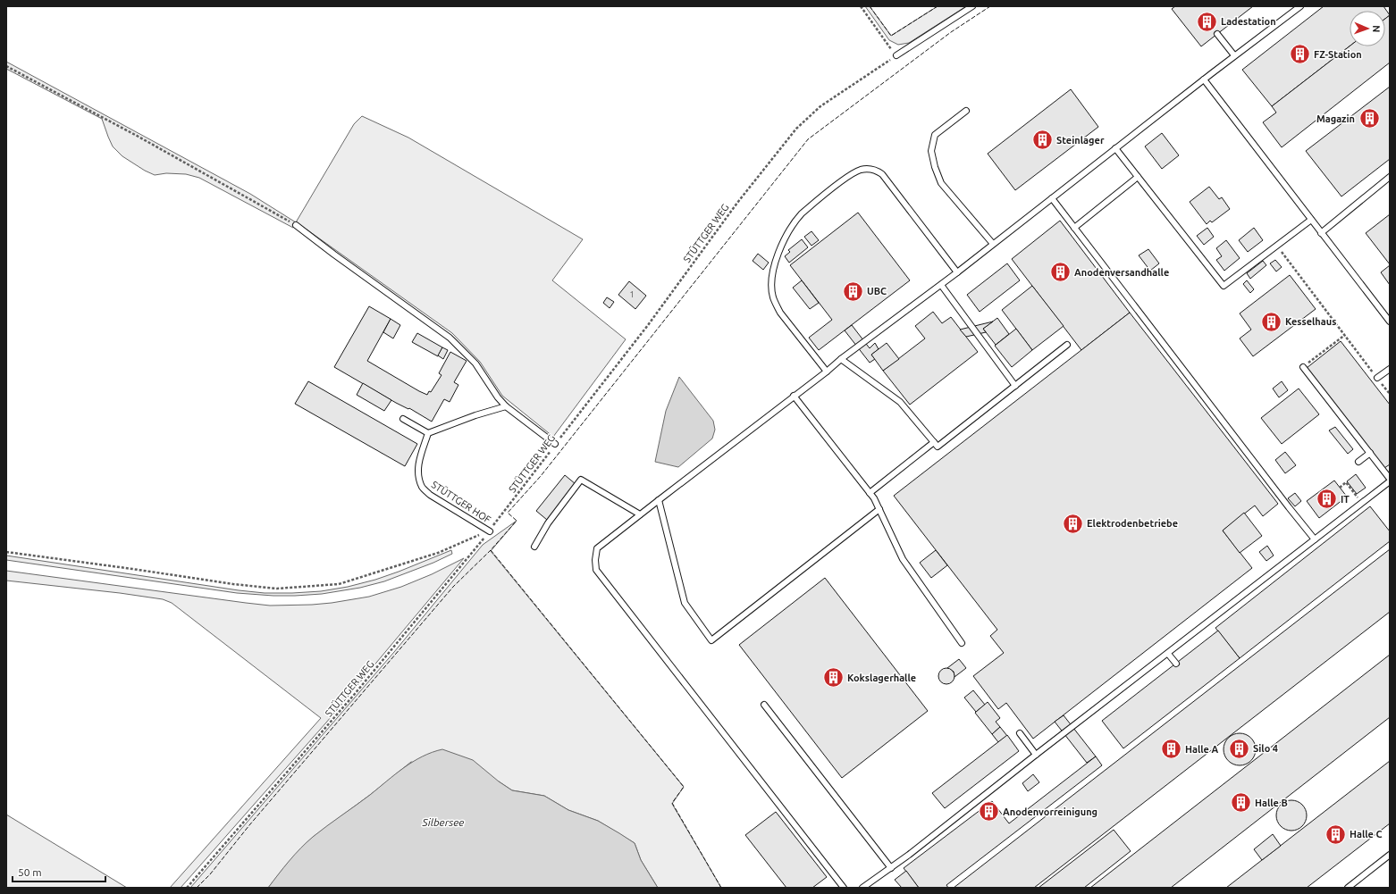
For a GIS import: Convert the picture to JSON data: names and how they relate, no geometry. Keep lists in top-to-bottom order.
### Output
{
  "streets": {
    "lane": ["STÜTTGER HOF"],
    "path": ["STÜTTGER WEG"]
  },
  "crossings": [
    ["STÜTTGER WEG", "STÜTTGER HOF"]
  ],
  "water": ["Silbersee"],
  "places": {
    "building": [
      "Ladestation",
      "FZ-Station",
      "Magazin",
      "Steinlager",
      "Anodenversandhalle",
      "UBC",
      "Kesselhaus",
      "IT",
      "Elektrodenbetriebe",
      "Kokslagerhalle",
      "Silo 4",
      "Halle A",
      "Halle B",
      "Anodenvorreinigung",
      "Halle C"
    ]
  },
  "house_numbers": ["1"],
  "scale_bar": "50 m",
  "north": "right"
}
